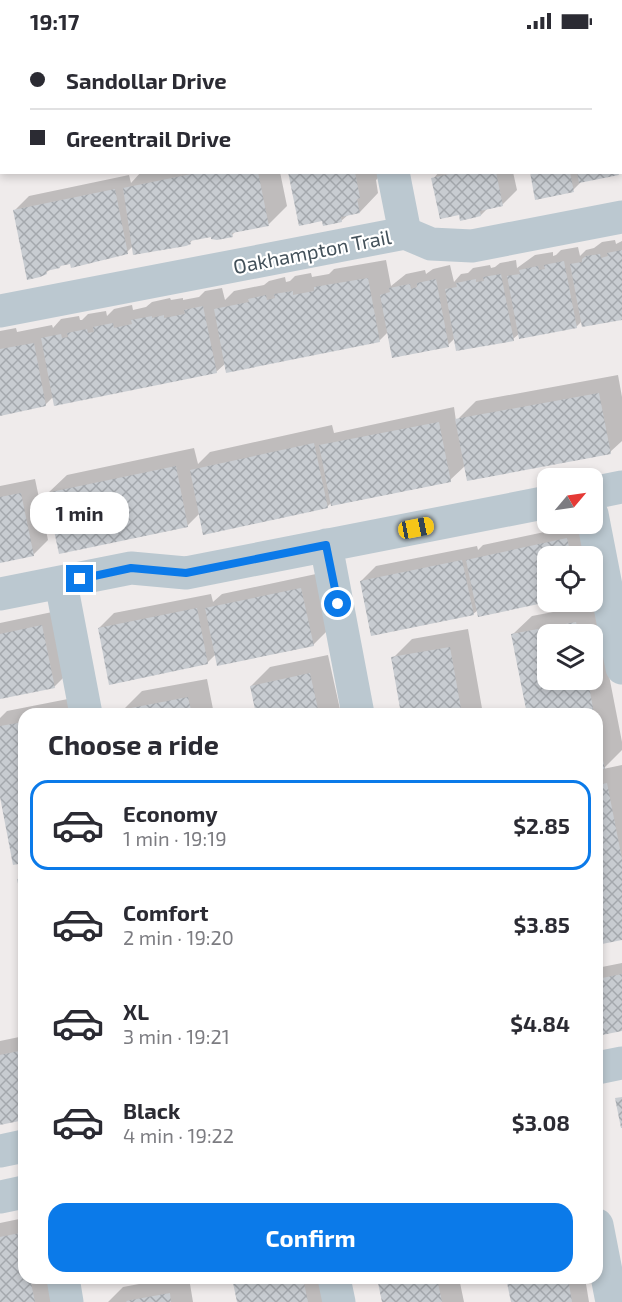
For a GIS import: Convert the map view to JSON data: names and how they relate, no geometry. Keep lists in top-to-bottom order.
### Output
{
  "streets": {
    "street": ["Oakhampton Trail"]
  },
  "north": "top right",
  "page": {
    "status": "19:17",
    "banner": ["Sandollar Drive", "Greentrail Drive"],
    "bubble": "1 min",
    "heading": "Choose a ride",
    "list": [
      {
        "name": "Economy",
        "note": "1 min · 19:19",
        "value": "$2.85"
      },
      {
        "name": "Comfort",
        "note": "2 min · 19:20",
        "value": "$3.85"
      },
      {
        "name": "XL",
        "note": "3 min · 19:21",
        "value": "$4.84"
      },
      {
        "name": "Black",
        "note": "4 min · 19:22",
        "value": "$3.08"
      }
    ],
    "buttons": "Confirm"
  }
}
